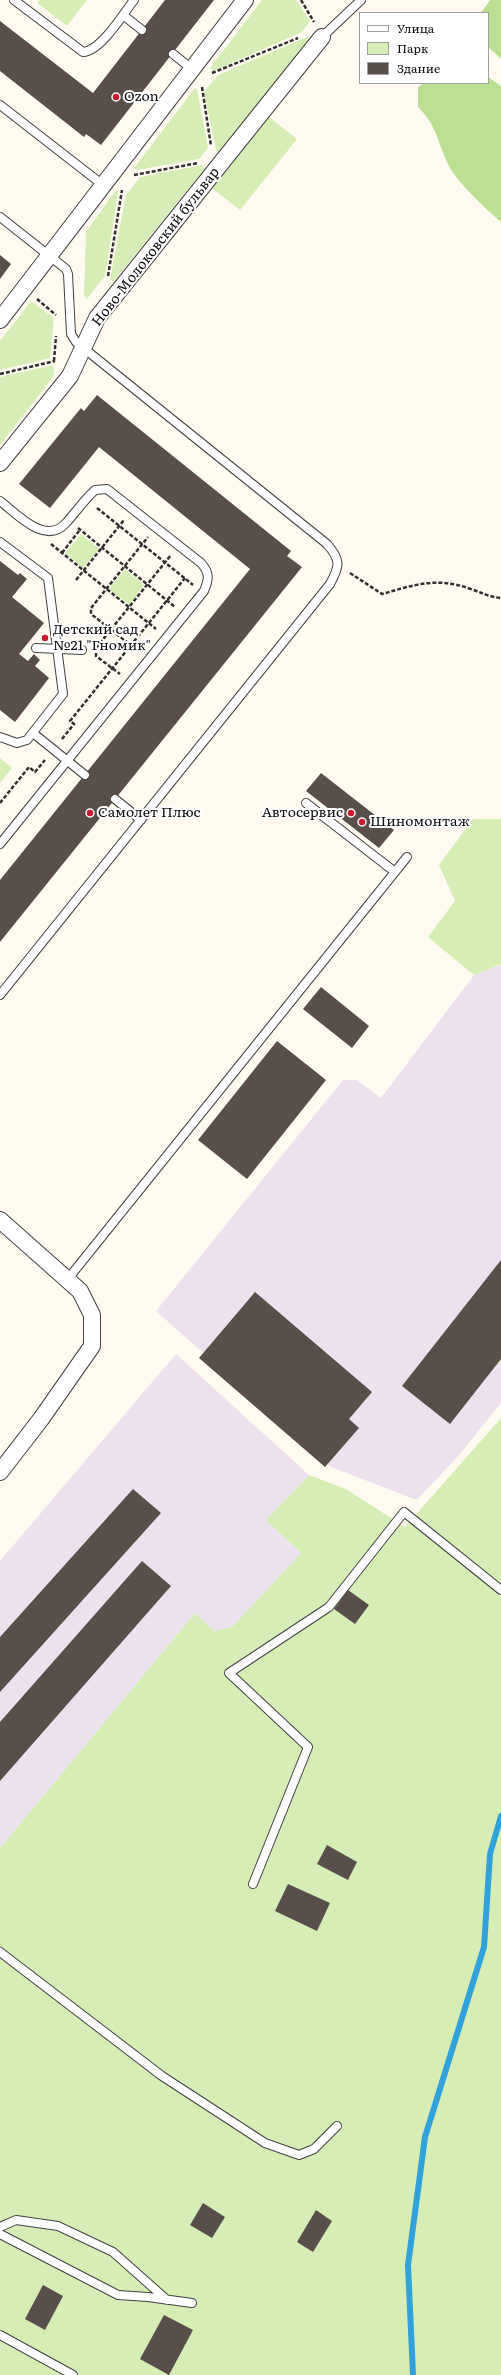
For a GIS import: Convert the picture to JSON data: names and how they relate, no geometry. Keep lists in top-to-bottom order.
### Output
{
  "streets": {
    "street": ["Ново-Молоковский бульвар"]
  },
  "places": [
    "Ozon",
    "Детский сад №21 \"Гномик\"",
    "Самолет Плюс",
    "Автосервис",
    "Шиномонтаж"
  ],
  "legend": ["Улица", "Парк", "Здание"]
}
